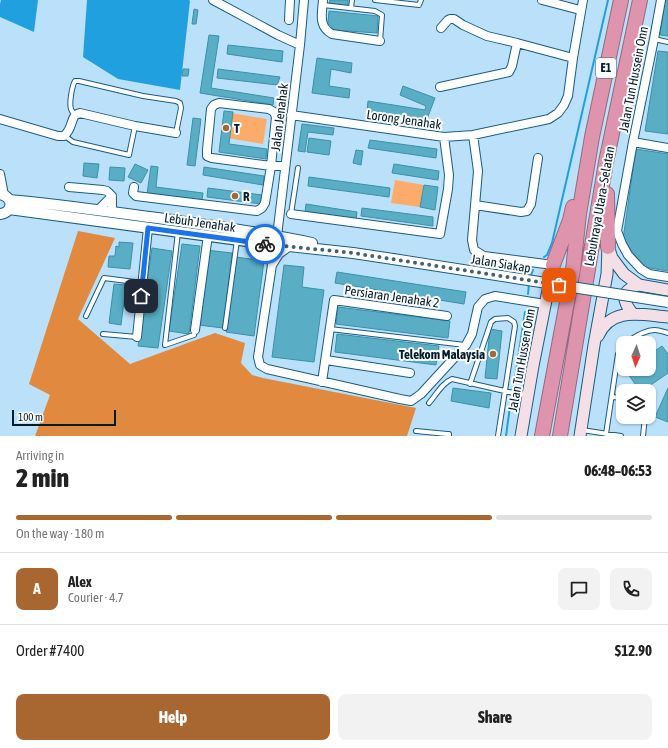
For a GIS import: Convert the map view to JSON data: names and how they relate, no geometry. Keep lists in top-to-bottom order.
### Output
{
  "streets": {
    "highway": ["E1", "Lebuhraya Utara–Selatan"],
    "main road": ["Jalan Tun Hussen Onn"],
    "street": [
      "Jalan Tun Hussein Onn",
      "Jalan Jenahak",
      "Lorong Jenahak",
      "Lebuh Jenahak",
      "Jalan Siakap",
      "Persiaran Jenahak 2"
    ]
  },
  "crossings": [
    ["Jalan Jenahak", "Lorong Jenahak"],
    ["Jalan Jenahak", "Lebuh Jenahak"],
    ["Lebuh Jenahak", "Jalan Siakap"]
  ],
  "places": ["T", "R", "Telekom Malaysia"],
  "scale_bar": "100 m",
  "north": "bottom",
  "page": {
    "scale": "100 m",
    "heading": ["2 min", "Arriving in", "06:48–06:53"],
    "panel": [
      "Alex",
      "Courier · 4.7",
      "Order #7400",
      "$12.90"
    ],
    "bar": "On the way · 180 m",
    "round": "A",
    "buttons": ["Help", "Share"]
  }
}
